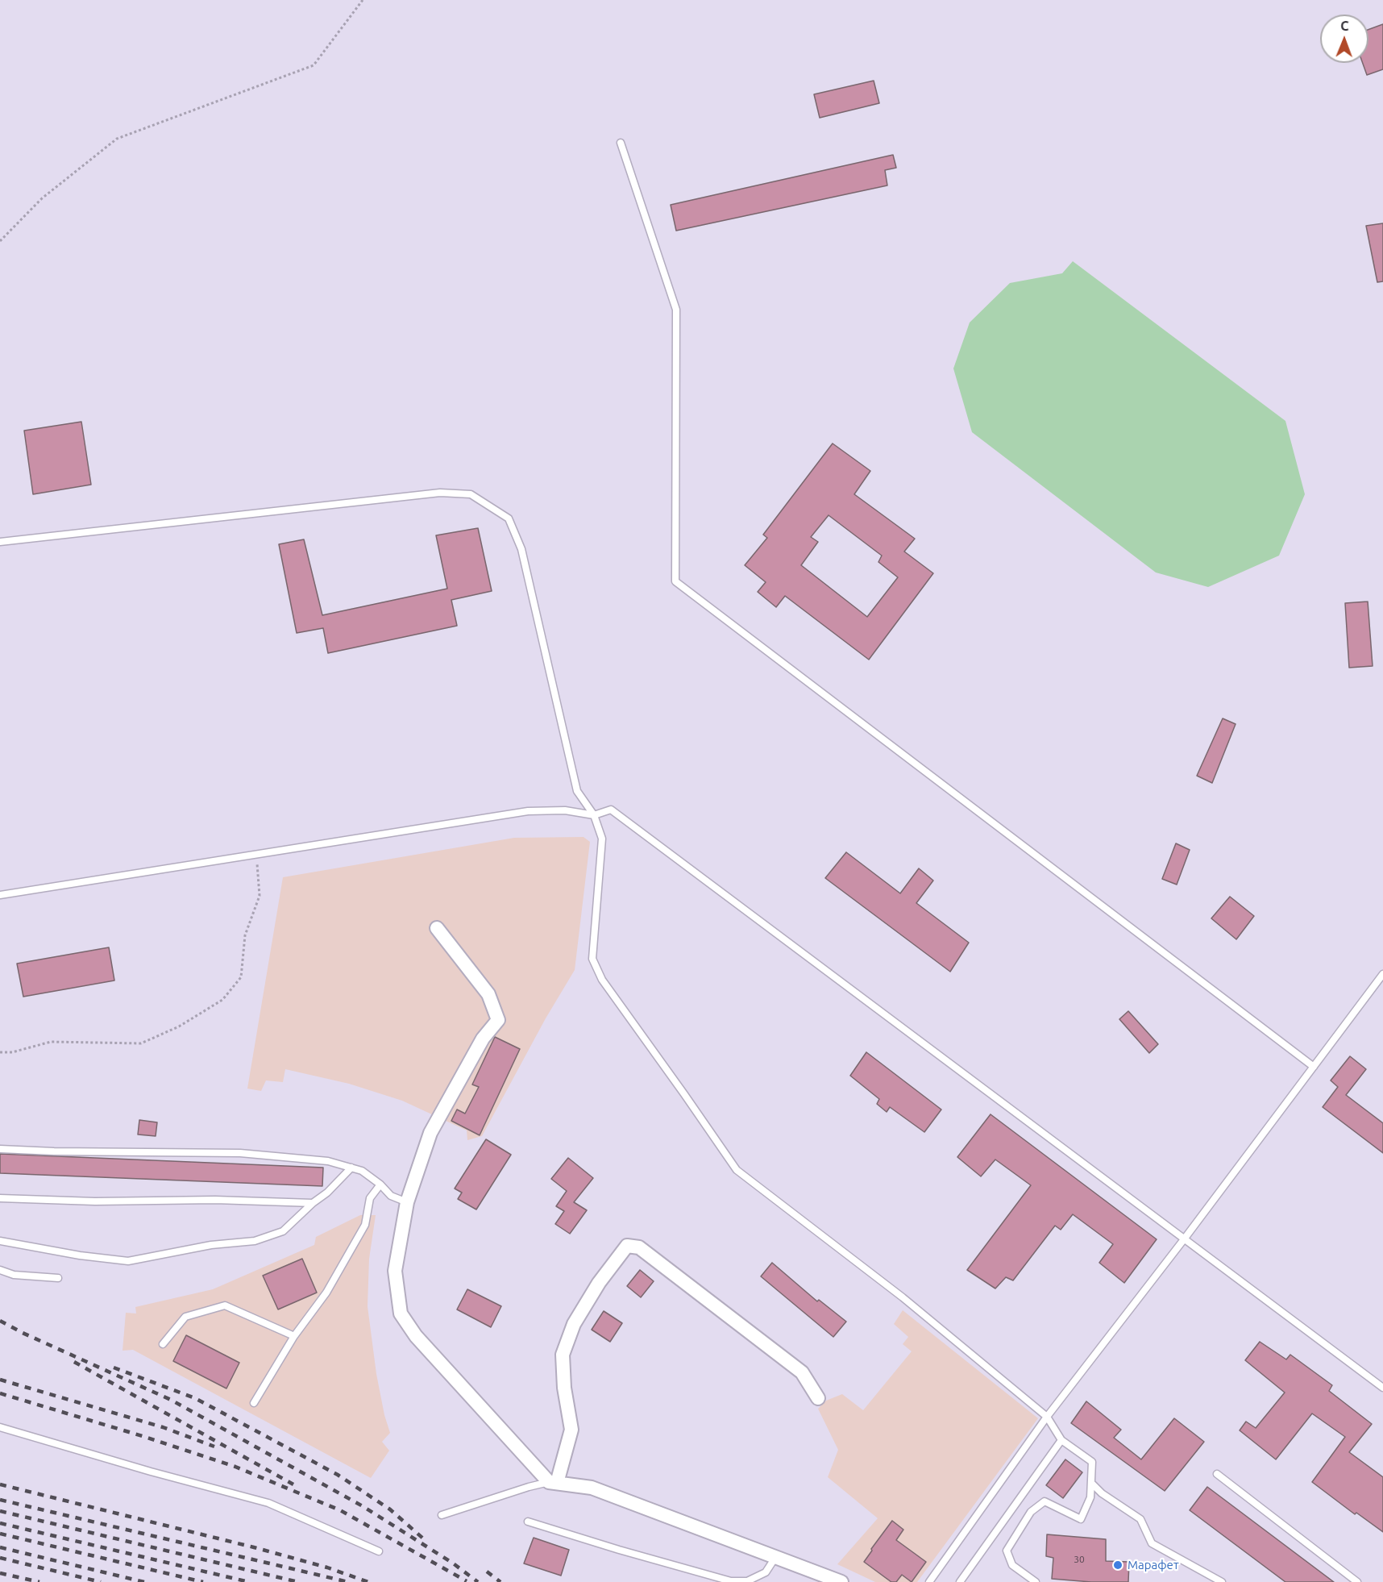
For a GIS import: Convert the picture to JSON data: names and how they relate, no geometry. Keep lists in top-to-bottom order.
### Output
{
  "places": ["Марафет"],
  "house_numbers": ["30"],
  "north": "top"
}
